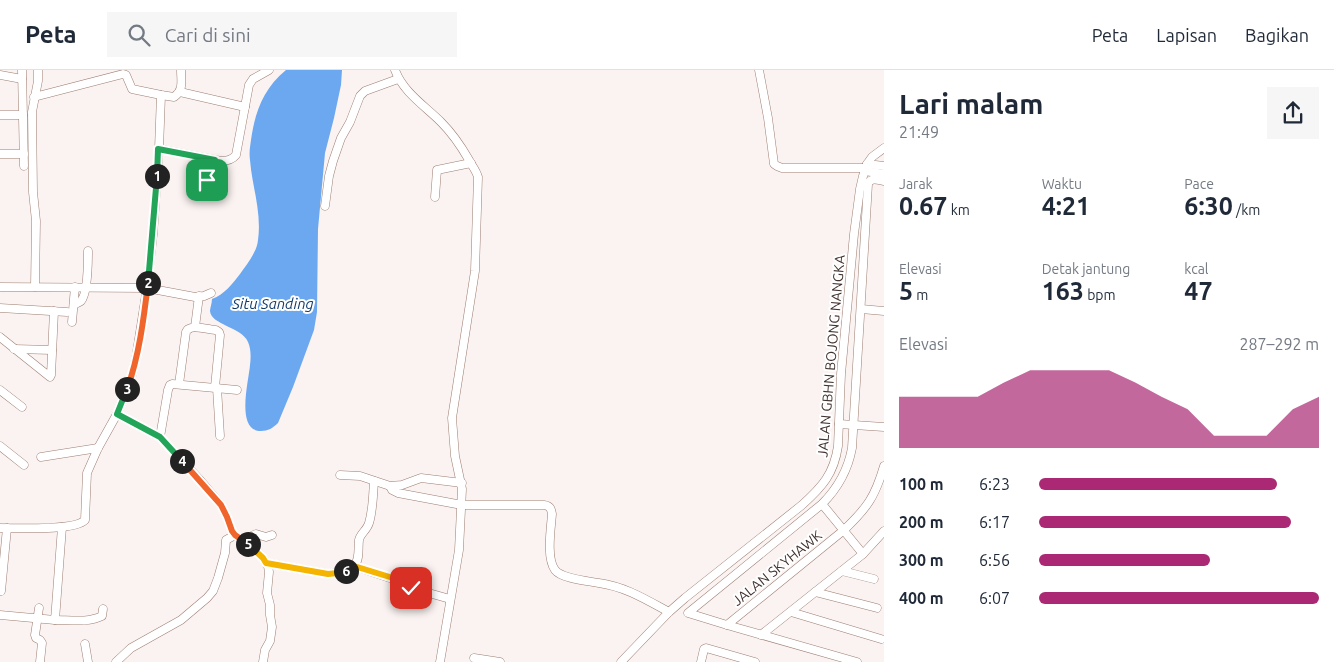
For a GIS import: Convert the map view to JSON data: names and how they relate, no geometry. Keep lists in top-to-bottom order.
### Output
{
  "streets": {
    "street": ["JALAN GBHN BOJONG NANGKA", "JALAN SKYHAWK"]
  },
  "water": ["Situ Sanding"],
  "page": {
    "header": "Peta",
    "search": "Cari di sini",
    "nav": ["Peta", "Lapisan", "Bagikan"],
    "heading": ["Lari malam", "21:49"],
    "stats": [
      ["Jarak", "0.67 km"],
      ["Waktu", "4:21"],
      ["Pace", "6:30 /km"],
      ["Elevasi", "5 m"],
      ["Detak jantung", "163 bpm"],
      ["kcal", "47"]
    ],
    "pins": [
      "1",
      "2",
      "3",
      "4",
      "5",
      "6"
    ],
    "chart": ["Elevasi", "287–292 m"],
    "list": [
      {
        "name": "100 m",
        "note": "6:23"
      },
      {
        "name": "200 m",
        "note": "6:17"
      },
      {
        "name": "300 m",
        "note": "6:56"
      },
      {
        "name": "400 m",
        "note": "6:07"
      }
    ]
  }
}
